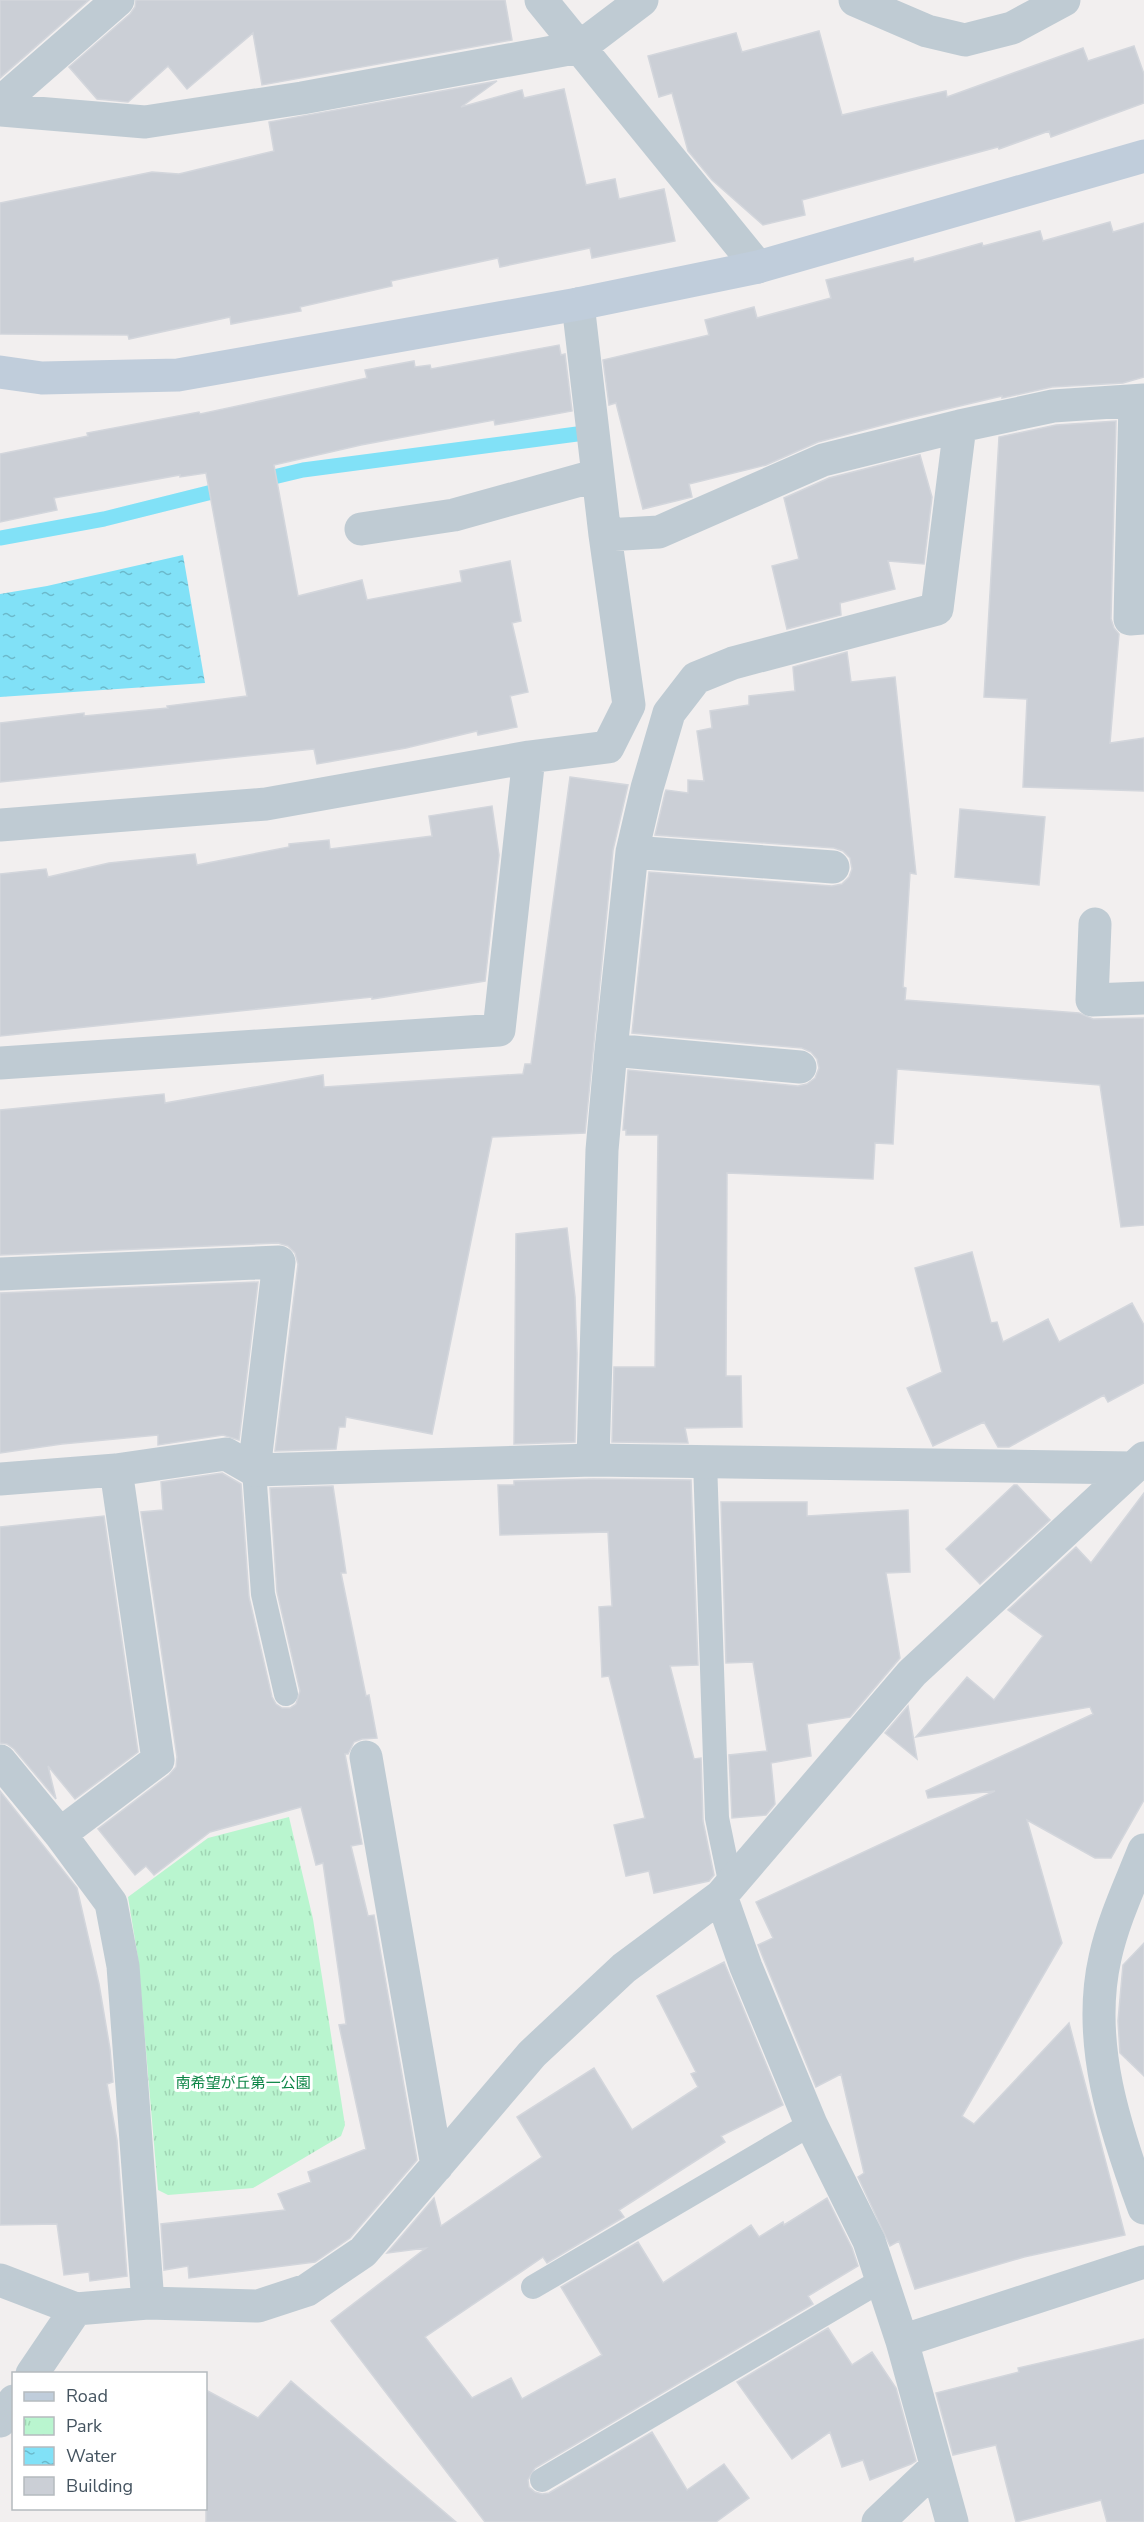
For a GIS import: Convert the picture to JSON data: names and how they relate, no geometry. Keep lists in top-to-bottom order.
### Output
{
  "parks": ["南希望が丘第一公園"],
  "legend": [
    "Road",
    "Park",
    "Water",
    "Building"
  ]
}
